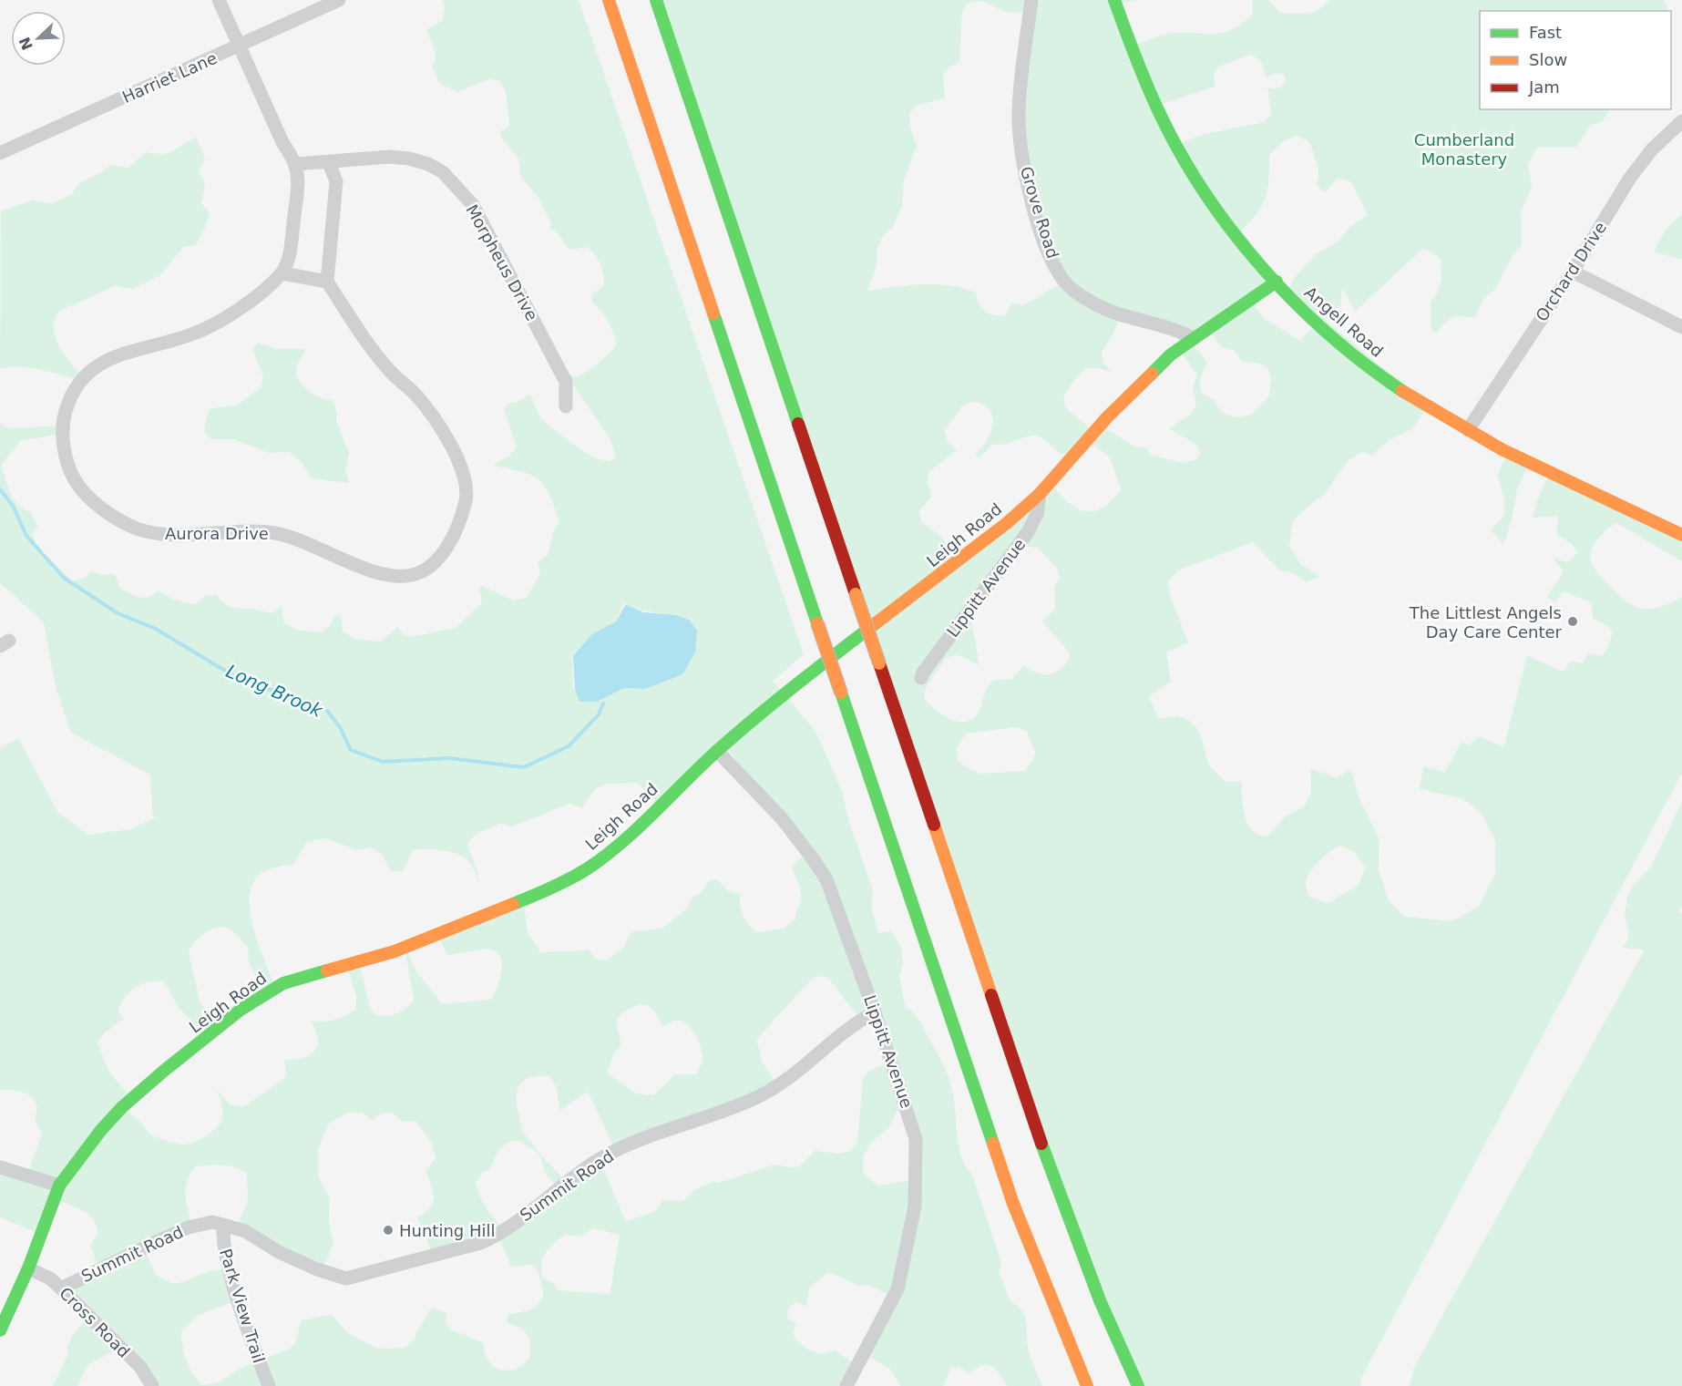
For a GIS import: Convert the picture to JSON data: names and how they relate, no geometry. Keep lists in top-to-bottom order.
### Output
{
  "streets": {
    "main road": ["Angell Road", "Leigh Road"],
    "street": [
      "Harriet Lane",
      "Grove Road",
      "Morpheus Drive",
      "Orchard Drive",
      "Aurora Drive",
      "Lippitt Avenue",
      "Summit Road",
      "Park View Trail",
      "Cross Road"
    ]
  },
  "crossings": [
    ["Grove Road", "Leigh Road"],
    ["Orchard Drive", "Angell Road"],
    ["Angell Road", "Leigh Road"],
    ["Leigh Road", "Lippitt Avenue"],
    ["Leigh Road", "Cross Road"],
    ["Lippitt Avenue", "Summit Road"],
    ["Summit Road", "Park View Trail"],
    ["Summit Road", "Cross Road"]
  ],
  "water": ["Long Brook"],
  "parks": ["Cumberland Monastery"],
  "places": ["The Littlest Angels Day Care Center", "Hunting Hill"],
  "legend": ["Fast", "Slow", "Jam"],
  "north": "bottom left"
}
